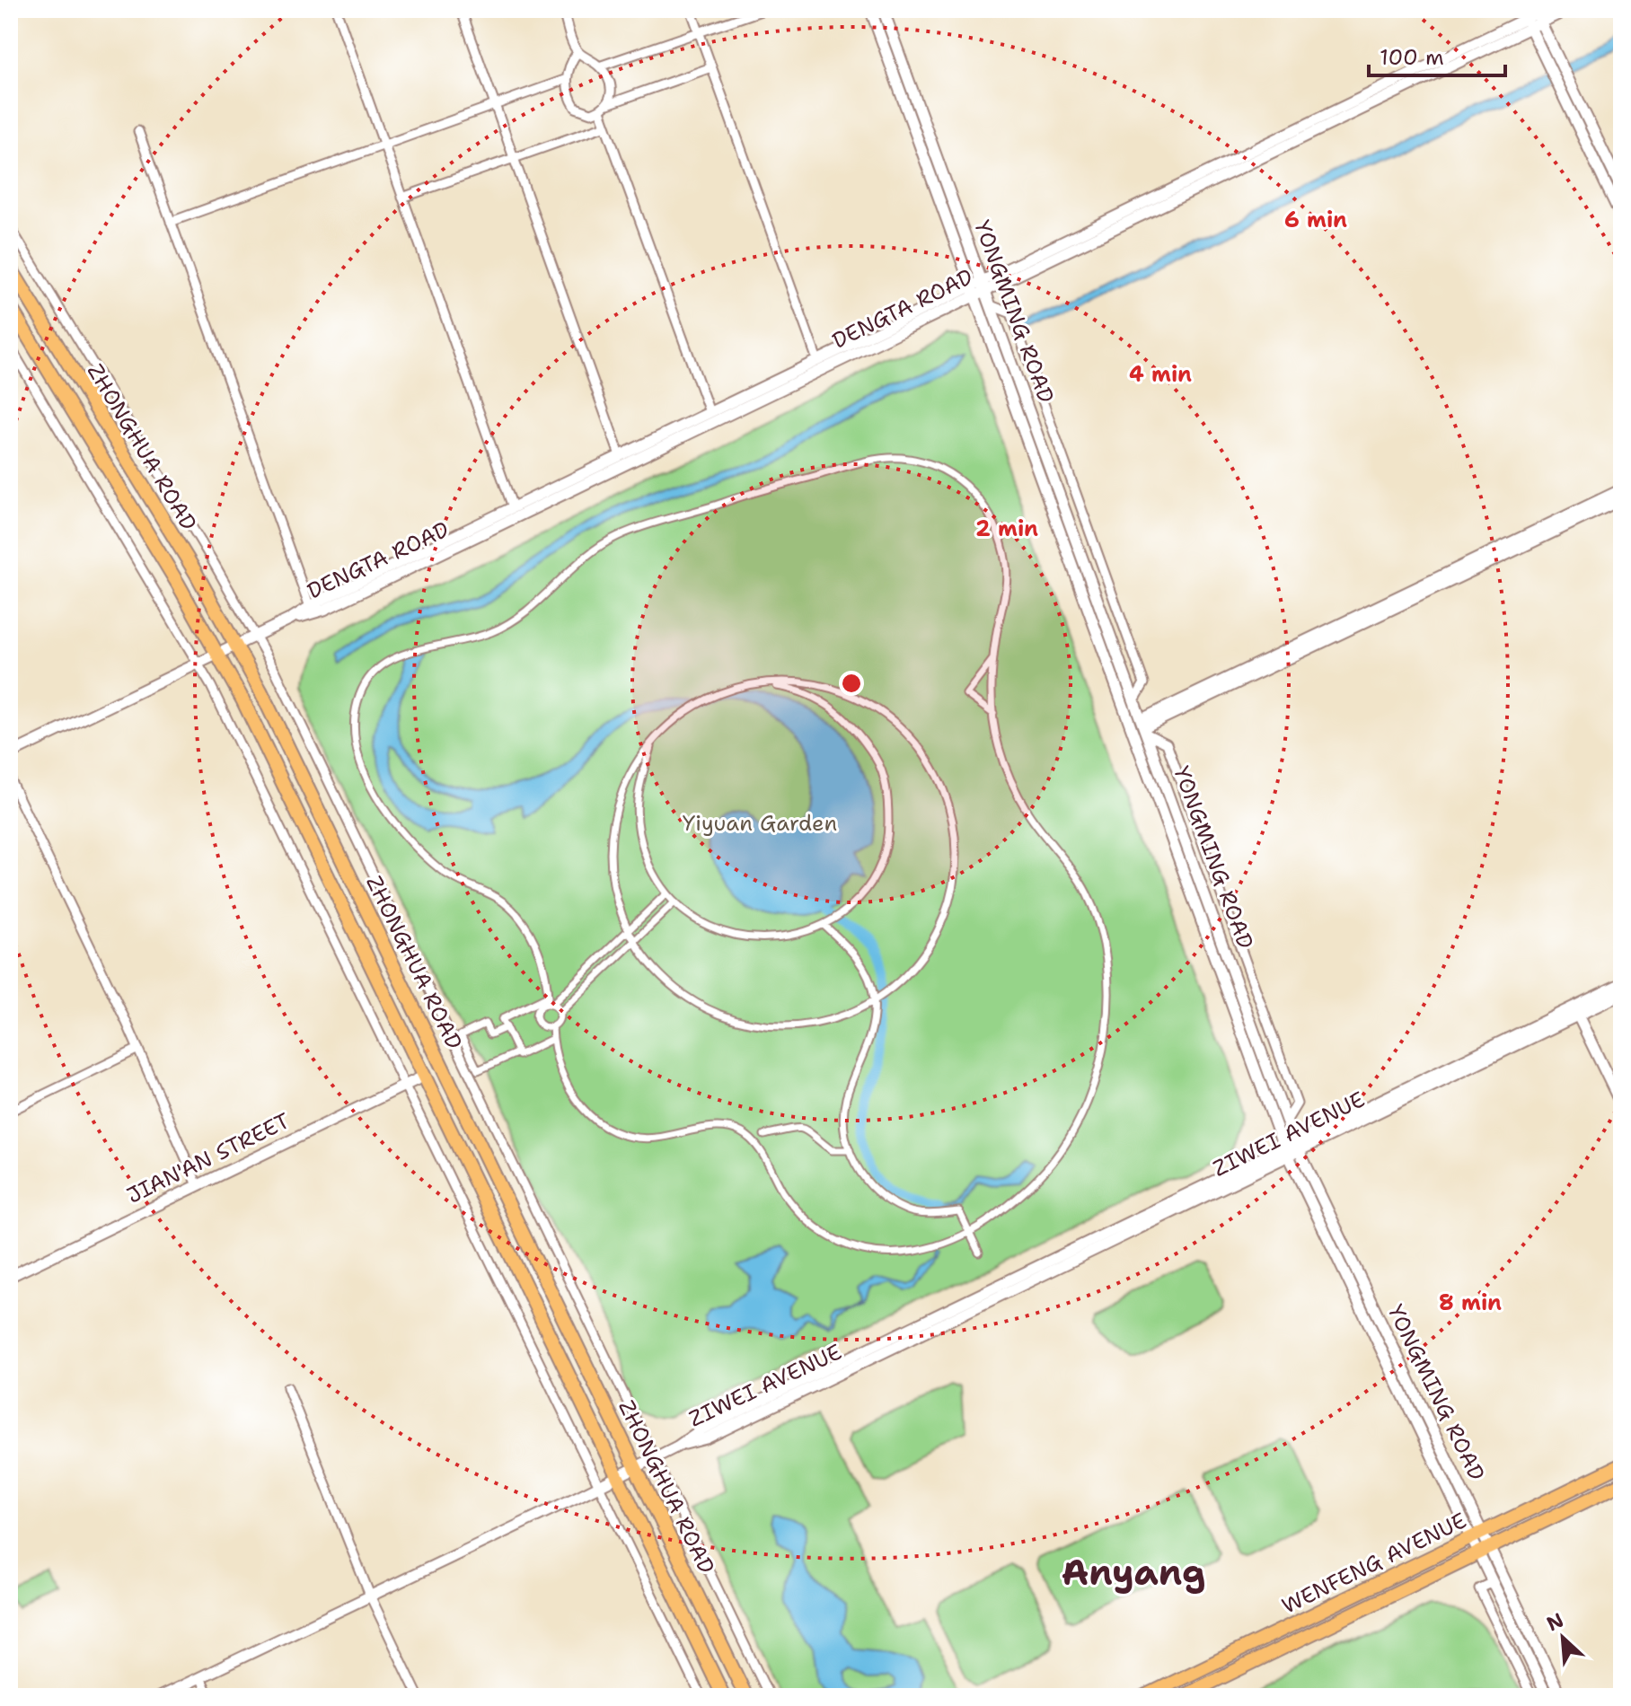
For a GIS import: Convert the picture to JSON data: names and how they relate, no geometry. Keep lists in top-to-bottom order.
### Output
{
  "streets": {
    "main road": ["ZHONGHUA ROAD", "WENFENG AVENUE"],
    "street": [
      "DENGTA ROAD",
      "YONGMING ROAD",
      "ZIWEI AVENUE",
      "JIAN'AN STREET"
    ]
  },
  "crossings": [
    ["DENGTA ROAD", "YONGMING ROAD"],
    ["DENGTA ROAD", "ZHONGHUA ROAD"],
    ["YONGMING ROAD", "ZIWEI AVENUE"],
    ["YONGMING ROAD", "WENFENG AVENUE"],
    ["ZHONGHUA ROAD", "ZIWEI AVENUE"],
    ["ZHONGHUA ROAD", "JIAN'AN STREET"]
  ],
  "districts": ["Anyang"],
  "parks": ["Yiyuan Garden"],
  "scale_bar": "100 m",
  "north": "top left",
  "rings": [
    "6 min",
    "4 min",
    "2 min",
    "8 min"
  ]
}
